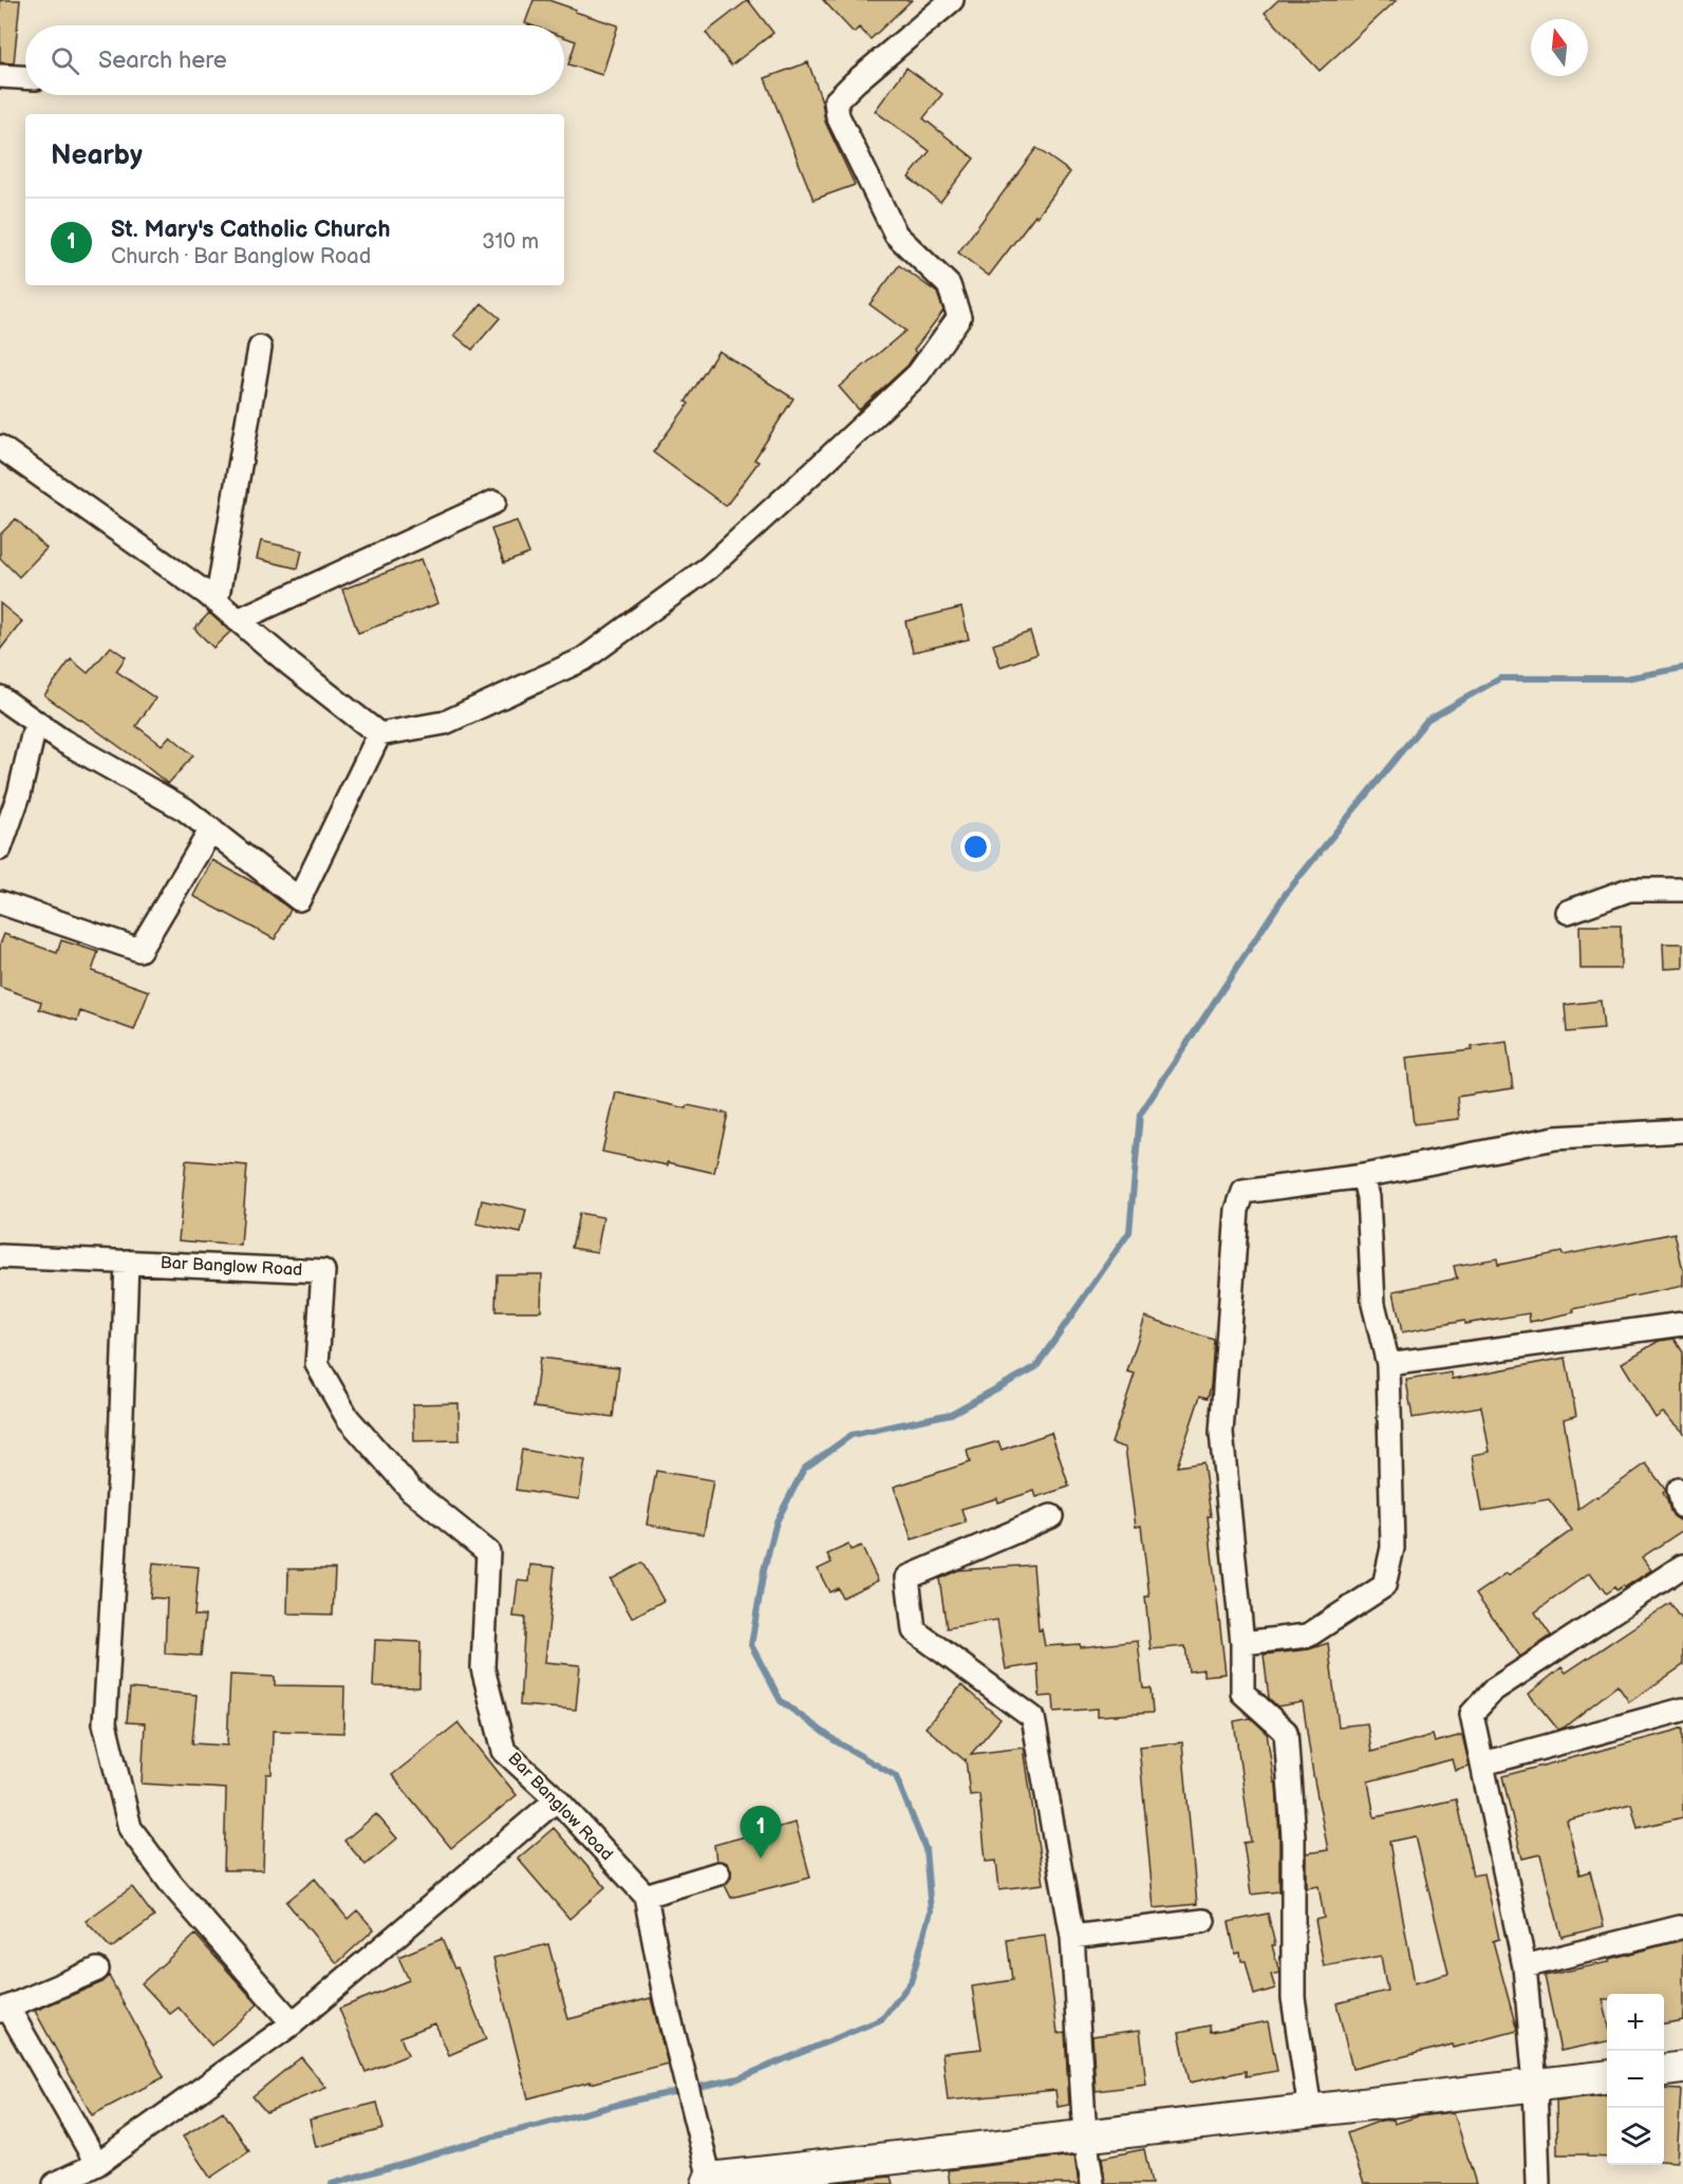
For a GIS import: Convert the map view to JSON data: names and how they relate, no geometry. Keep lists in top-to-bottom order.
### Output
{
  "streets": {
    "street": ["Bar Banglow Road"]
  },
  "north": "top",
  "page": {
    "search": "Search here",
    "heading": "Nearby",
    "list": [
      {
        "mark": "1",
        "name": "St. Mary's Catholic Church",
        "note": "Church · Bar Banglow Road",
        "value": "310 m"
      }
    ],
    "pins": "1",
    "map_buttons": ["+", "−"]
  }
}
